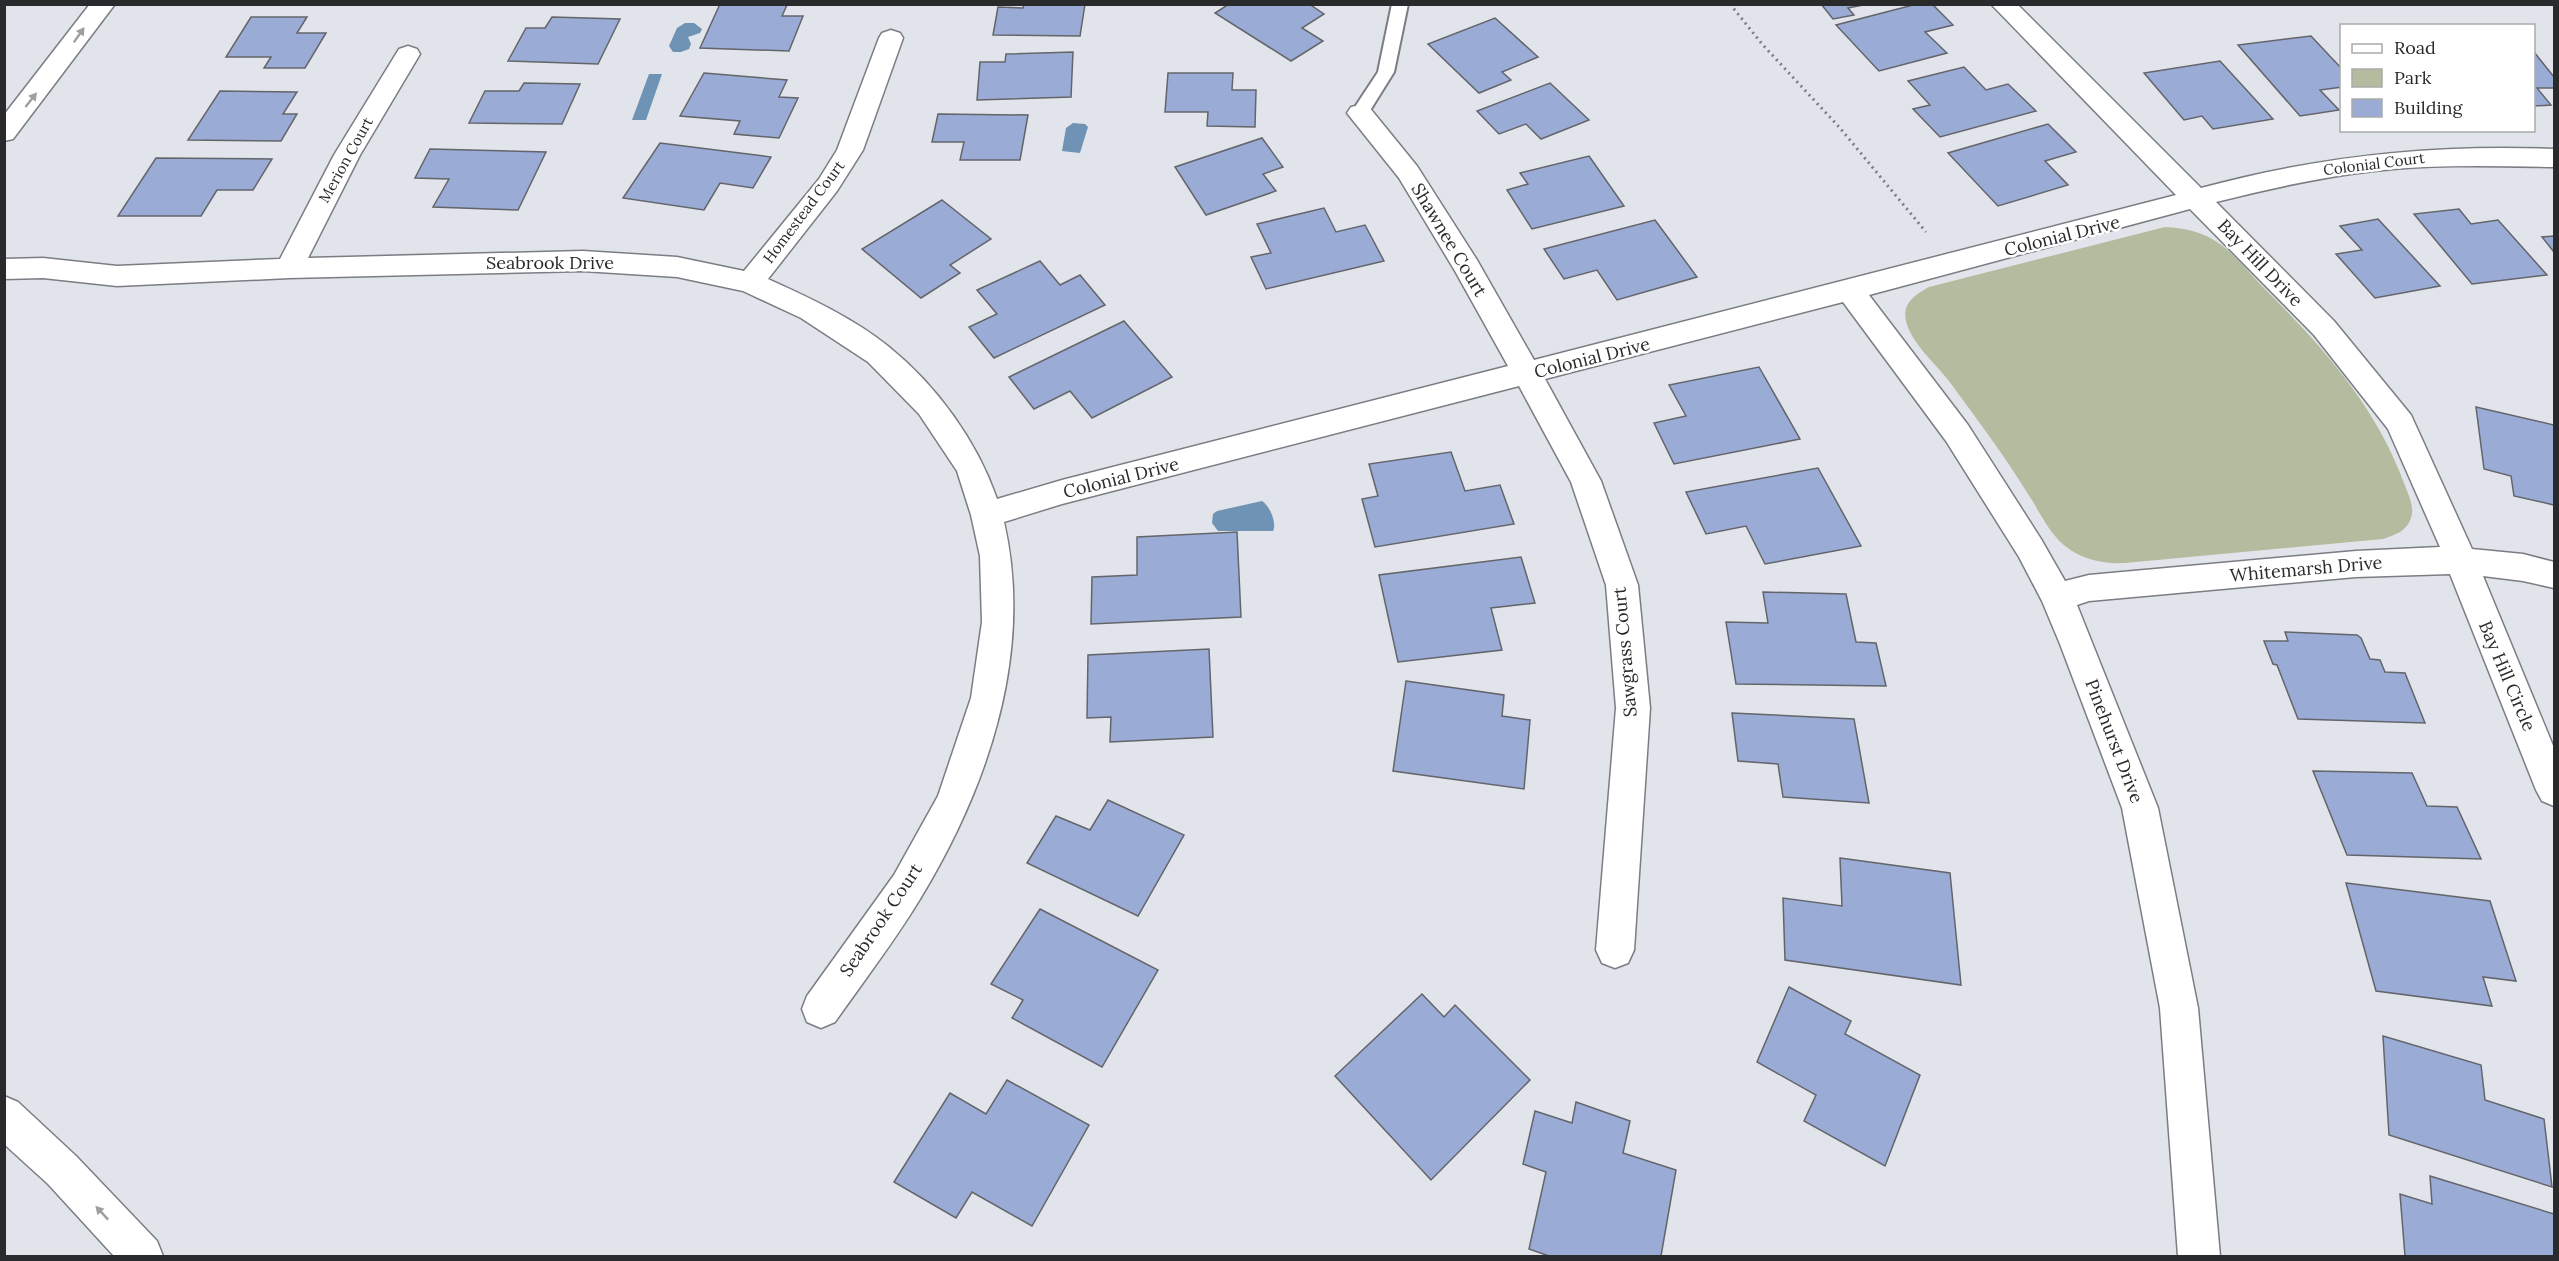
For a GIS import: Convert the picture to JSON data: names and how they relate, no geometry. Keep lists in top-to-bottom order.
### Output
{
  "streets": {
    "street": [
      "Merion Court",
      "Colonial Court",
      "Homestead Court",
      "Colonial Drive",
      "Shawnee Court",
      "Seabrook Drive",
      "Bay Hill Drive",
      "Whitemarsh Drive",
      "Sawgrass Court",
      "Bay Hill Circle",
      "Pinehurst Drive",
      "Seabrook Court"
    ]
  },
  "crossings": [
    ["Merion Court", "Seabrook Drive"],
    ["Colonial Court", "Colonial Drive"],
    ["Colonial Court", "Bay Hill Drive"],
    ["Homestead Court", "Seabrook Drive"],
    ["Colonial Drive", "Shawnee Court"],
    ["Colonial Drive", "Seabrook Drive"],
    ["Colonial Drive", "Bay Hill Drive"],
    ["Colonial Drive", "Sawgrass Court"],
    ["Colonial Drive", "Pinehurst Drive"],
    ["Colonial Drive", "Seabrook Court"],
    ["Shawnee Court", "Sawgrass Court"],
    ["Seabrook Drive", "Seabrook Court"],
    ["Bay Hill Drive", "Whitemarsh Drive"],
    ["Bay Hill Drive", "Bay Hill Circle"],
    ["Whitemarsh Drive", "Bay Hill Circle"],
    ["Whitemarsh Drive", "Pinehurst Drive"]
  ],
  "legend": ["Road", "Park", "Building"]
}
